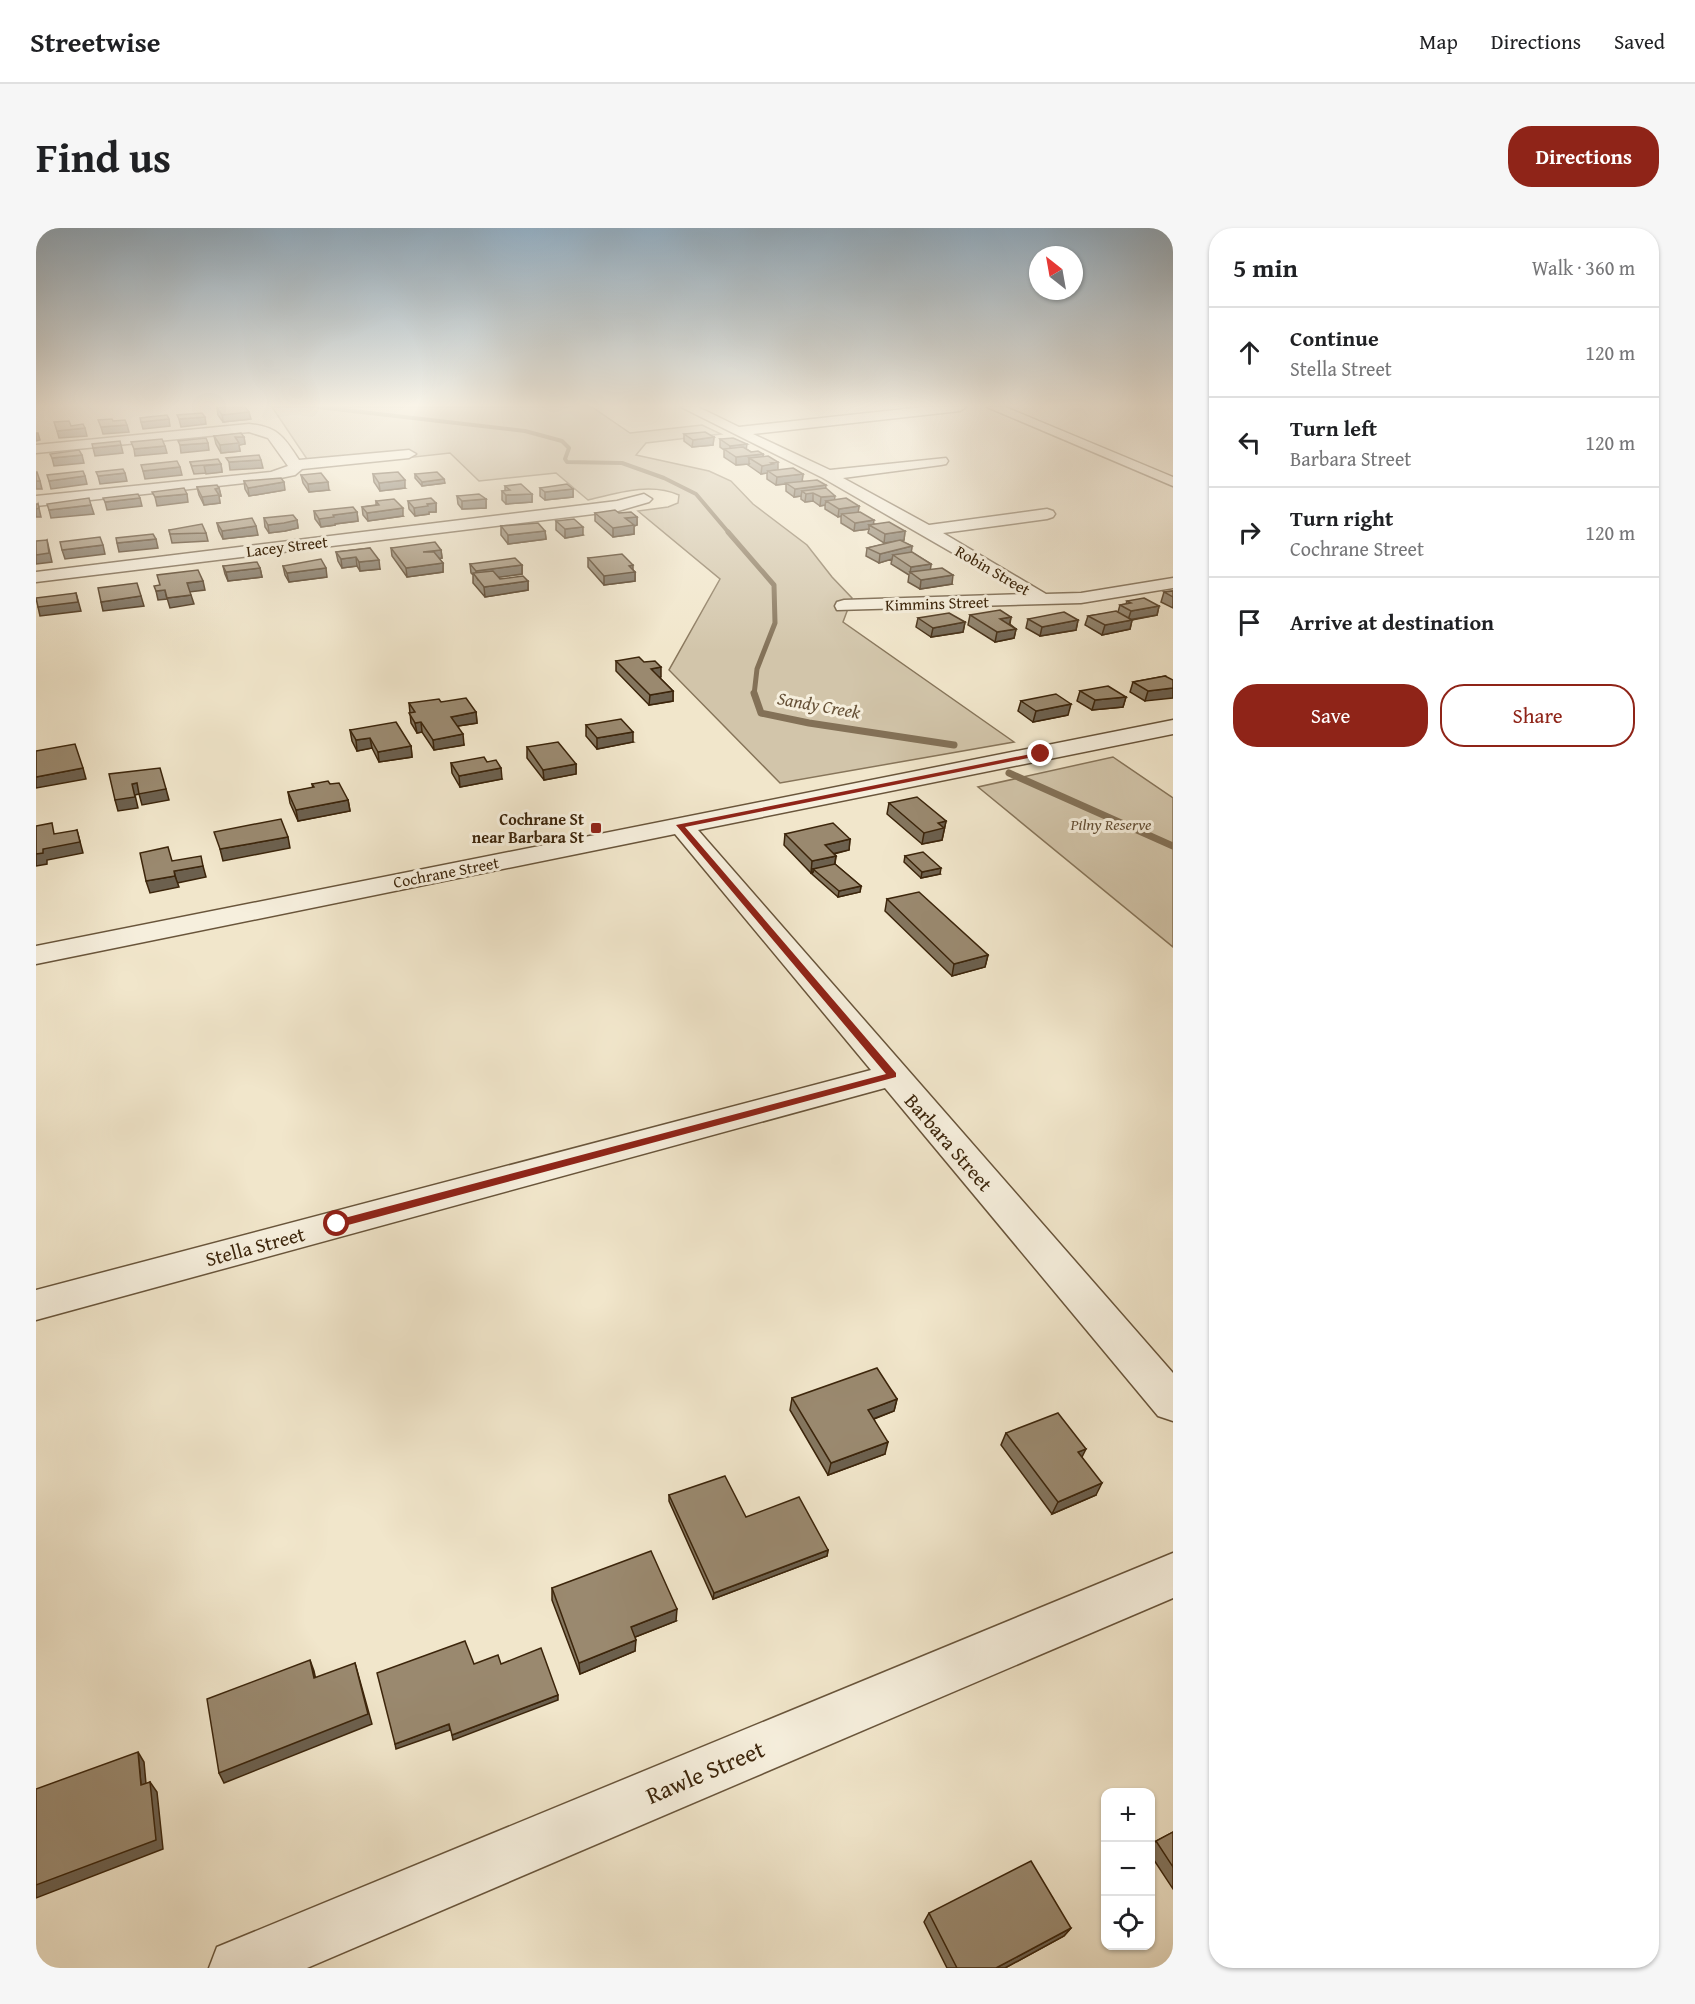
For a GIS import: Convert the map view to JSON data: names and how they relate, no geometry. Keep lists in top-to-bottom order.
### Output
{
  "streets": {
    "street": [
      "Lacey Street",
      "Robin Street",
      "Kimmins Street",
      "Cochrane Street",
      "Barbara Street",
      "Stella Street",
      "Rawle Street"
    ]
  },
  "crossings": [
    ["Robin Street", "Kimmins Street"],
    ["Cochrane Street", "Barbara Street"],
    ["Barbara Street", "Stella Street"]
  ],
  "water": ["Sandy Creek"],
  "parks": ["Pilny Reserve"],
  "places": {
    "transit": ["Cochrane St near Barbara St"]
  },
  "north": "top left",
  "page": {
    "header": "Streetwise",
    "nav": ["Map", "Directions", "Saved"],
    "title": "Find us",
    "buttons": [
      "Directions",
      ["Save", "Share"]
    ],
    "heading": ["5 min", "Walk · 360 m"],
    "list": [
      ["Continue", "Stella Street", "120 m"],
      ["Turn left", "Barbara Street", "120 m"],
      ["Turn right", "Cochrane Street", "120 m"],
      "Arrive at destination"
    ],
    "map_buttons": ["+", "−"]
  }
}
